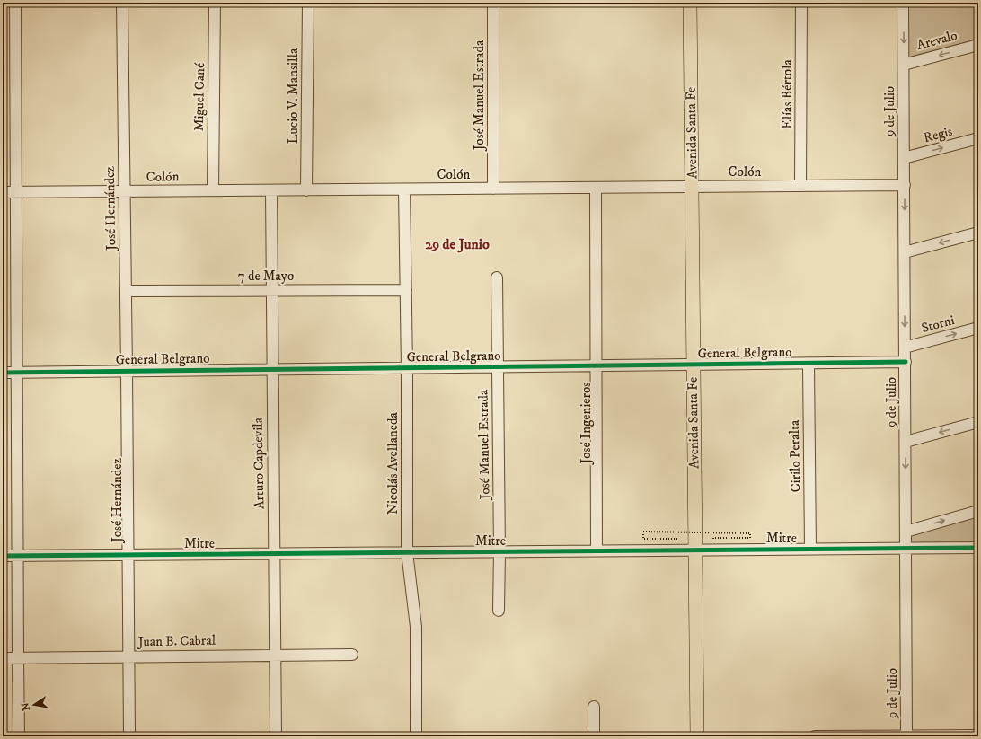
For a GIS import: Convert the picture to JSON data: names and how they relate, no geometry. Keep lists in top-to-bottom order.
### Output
{
  "streets": {
    "main road": ["Avenida Santa Fe"],
    "street": [
      "Arevalo",
      "Elías Bértola",
      "José Manuel Estrada",
      "Lucio V. Mansilla",
      "Miguel Cané",
      "9 de Julio",
      "Regis",
      "Colón",
      "José Hernández",
      "7 de Mayo",
      "Storni",
      "General Belgrano",
      "José Ingenieros",
      "Cirilo Peralta",
      "Arturo Capdevila",
      "Nicolás Avellaneda",
      "Mitre",
      "Juan B. Cabral"
    ]
  },
  "crossings": [
    ["Arevalo", "9 de Julio"],
    ["Elías Bértola", "Colón"],
    ["José Manuel Estrada", "Colón"],
    ["José Manuel Estrada", "General Belgrano"],
    ["José Manuel Estrada", "Mitre"],
    ["Lucio V. Mansilla", "Colón"],
    ["Miguel Cané", "Colón"],
    ["9 de Julio", "Regis"],
    ["9 de Julio", "Colón"],
    ["9 de Julio", "Storni"],
    ["9 de Julio", "General Belgrano"],
    ["9 de Julio", "Mitre"],
    ["Avenida Santa Fe", "Colón"],
    ["Avenida Santa Fe", "General Belgrano"],
    ["Avenida Santa Fe", "Mitre"],
    ["Colón", "José Hernández"],
    ["Colón", "José Ingenieros"],
    ["Colón", "Arturo Capdevila"],
    ["Colón", "Nicolás Avellaneda"],
    ["José Hernández", "7 de Mayo"],
    ["José Hernández", "General Belgrano"],
    ["José Hernández", "Mitre"],
    ["José Hernández", "Juan B. Cabral"],
    ["7 de Mayo", "Arturo Capdevila"],
    ["7 de Mayo", "Nicolás Avellaneda"],
    ["General Belgrano", "José Ingenieros"],
    ["General Belgrano", "Cirilo Peralta"],
    ["General Belgrano", "Arturo Capdevila"],
    ["General Belgrano", "Nicolás Avellaneda"],
    ["José Ingenieros", "Mitre"],
    ["Cirilo Peralta", "Mitre"],
    ["Arturo Capdevila", "Mitre"],
    ["Arturo Capdevila", "Juan B. Cabral"],
    ["Nicolás Avellaneda", "Mitre"]
  ],
  "one_way": ["Arevalo", "9 de Julio"],
  "districts": ["29 de Junio"],
  "north": "left"
}
